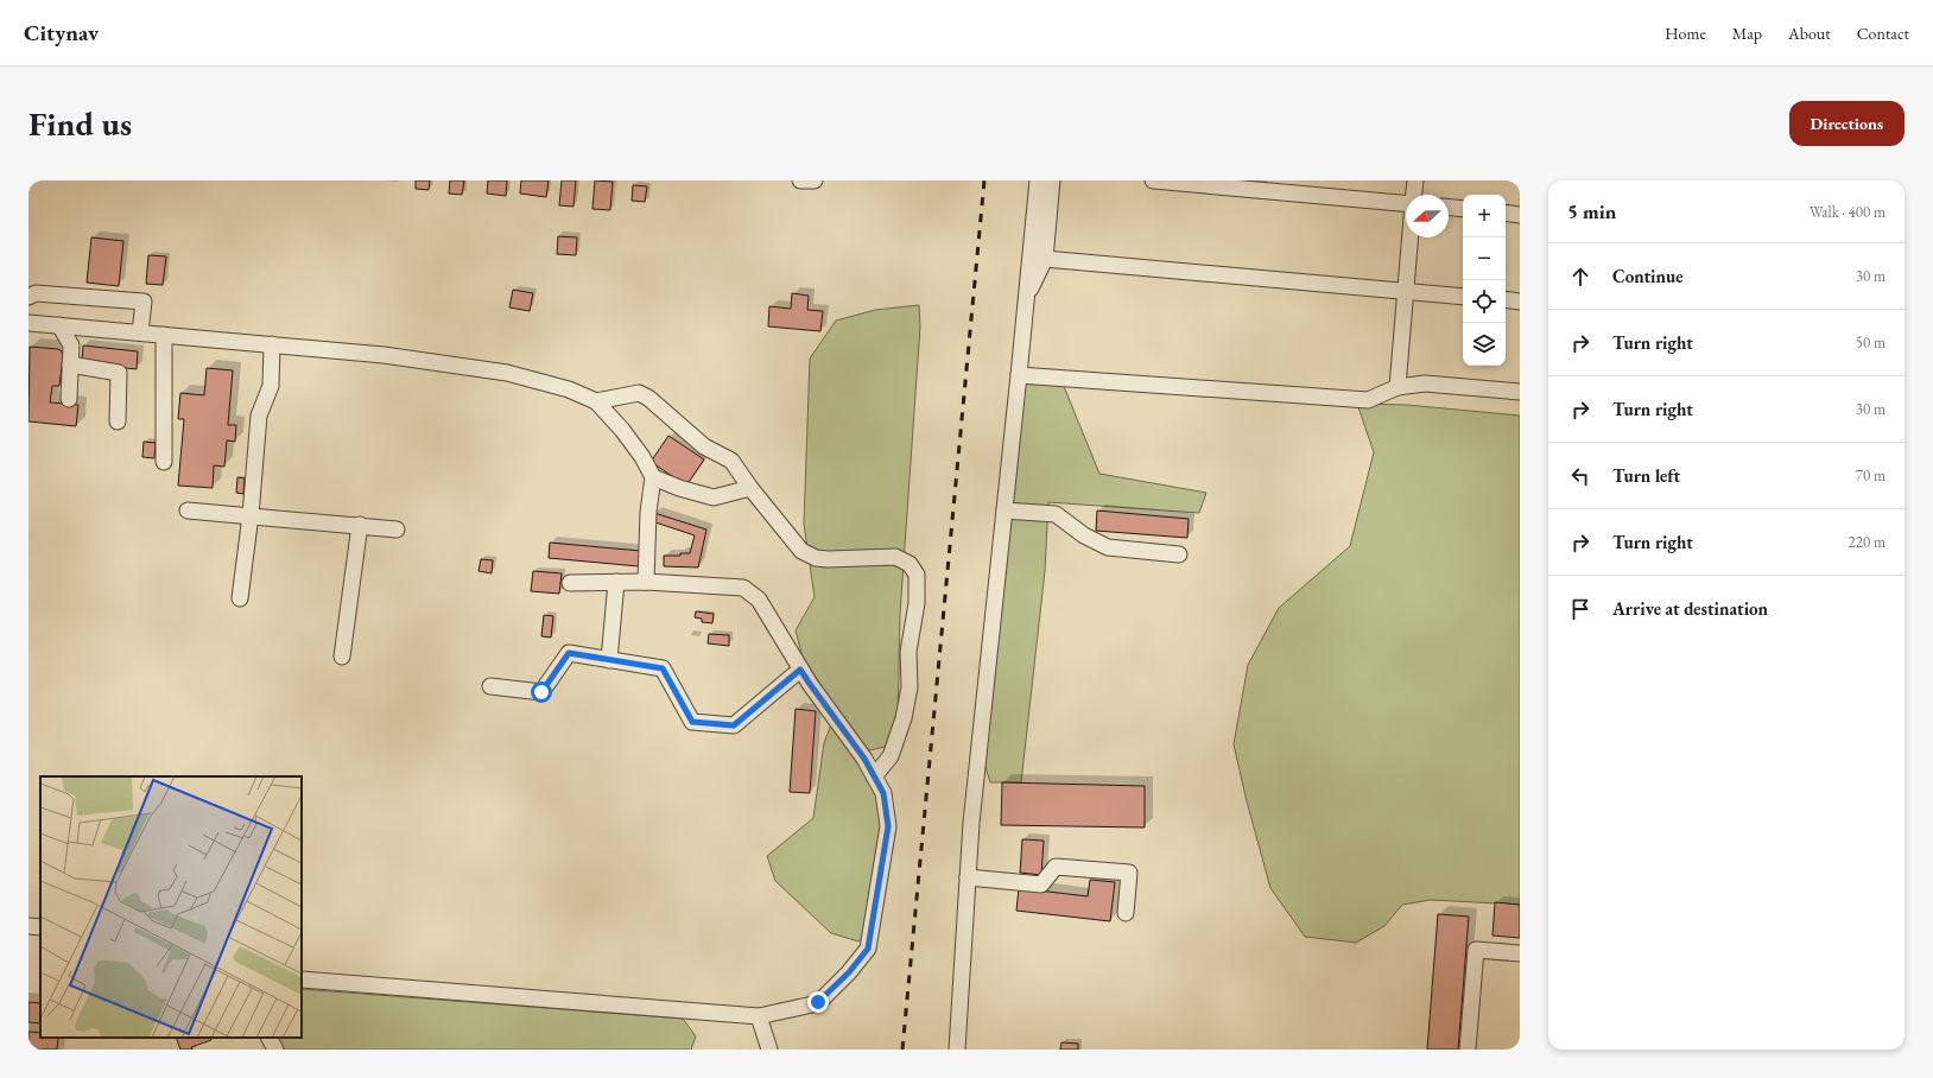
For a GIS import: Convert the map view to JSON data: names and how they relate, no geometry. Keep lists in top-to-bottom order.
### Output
{
  "north": "left",
  "page": {
    "header": "Citynav",
    "nav": [
      "Home",
      "Map",
      "About",
      "Contact"
    ],
    "buttons": "Directions",
    "title": "Find us",
    "heading": ["5 min", "Walk · 400 m"],
    "map_buttons": ["+", "−"],
    "list": [
      ["Continue", "30 m"],
      ["Turn right", "50 m"],
      ["Turn right", "30 m"],
      ["Turn left", "70 m"],
      ["Turn right", "220 m"],
      "Arrive at destination"
    ]
  }
}
